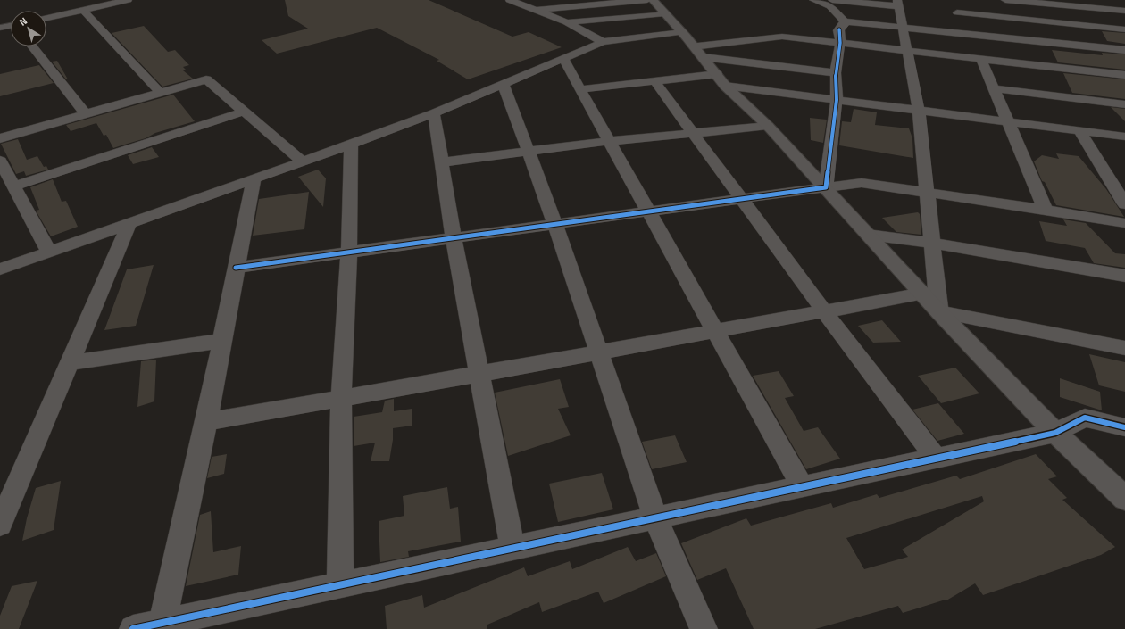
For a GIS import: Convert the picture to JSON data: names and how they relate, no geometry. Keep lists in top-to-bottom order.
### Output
{
  "north": "top left"
}
